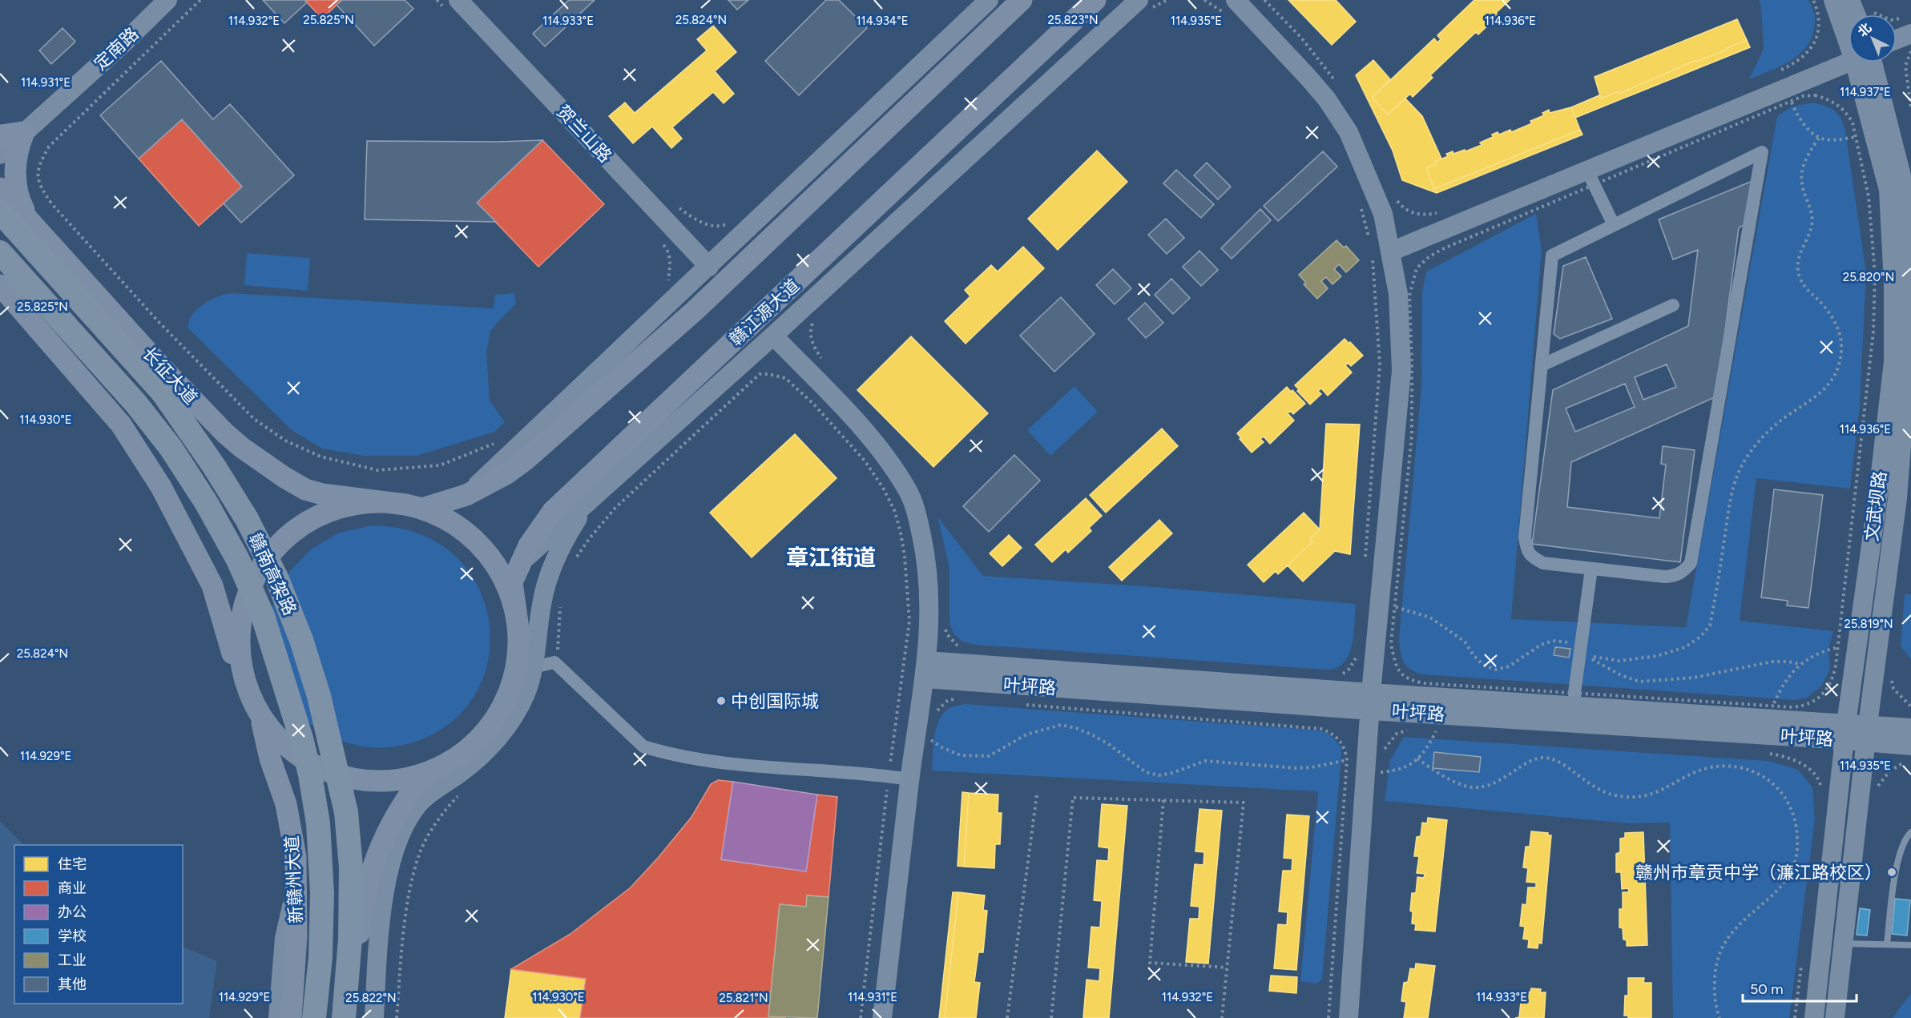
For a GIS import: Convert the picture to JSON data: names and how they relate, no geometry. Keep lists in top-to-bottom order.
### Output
{
  "streets": {
    "highway": ["赣南高架路"],
    "main road": ["赣江源大道", "长征大道", "新赣州大道"],
    "street": [
      "定南路",
      "贺兰山路",
      "文武坝路",
      "叶坪路"
    ]
  },
  "crossings": [
    ["文武坝路", "叶坪路"]
  ],
  "districts": ["章江街道"],
  "places": ["中创国际城", "赣州市章贡中学（濂江路校区）"],
  "legend": [
    "住宅",
    "商业",
    "办公",
    "学校",
    "工业",
    "其他"
  ],
  "scale_bar": "50 m",
  "north": "top left",
  "coordinates": [
    "25.823°N",
    "25.825°N",
    "25.824°N",
    "114.932°E",
    "114.935°E",
    "114.936°E",
    "114.933°E",
    "114.934°E",
    "114.931°E",
    "114.937°E",
    "25.820°N",
    "114.930°E",
    "25.819°N",
    "114.929°E",
    "25.822°N",
    "25.821°N"
  ]
}
